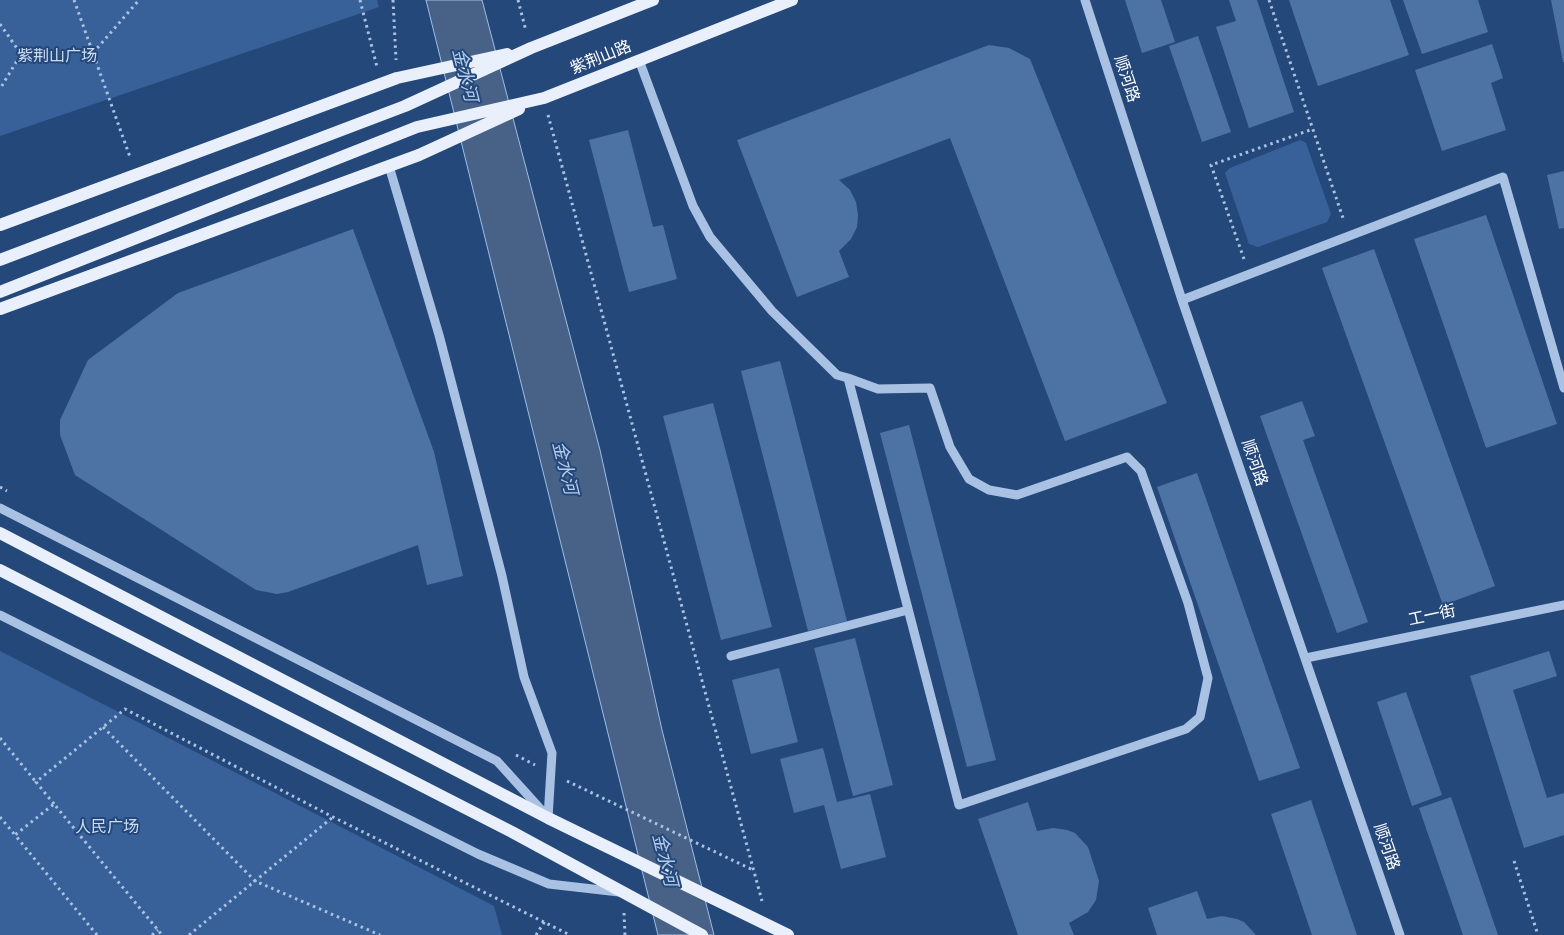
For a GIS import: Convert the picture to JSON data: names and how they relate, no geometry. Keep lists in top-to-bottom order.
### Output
{
  "streets": {
    "main road": ["紫荆山路"],
    "street": ["顺河路", "工一街"]
  },
  "crossings": [
    ["顺河路", "工一街"]
  ],
  "water": ["金水河"],
  "parks": ["紫荆山广场", "人民广场"]
}
